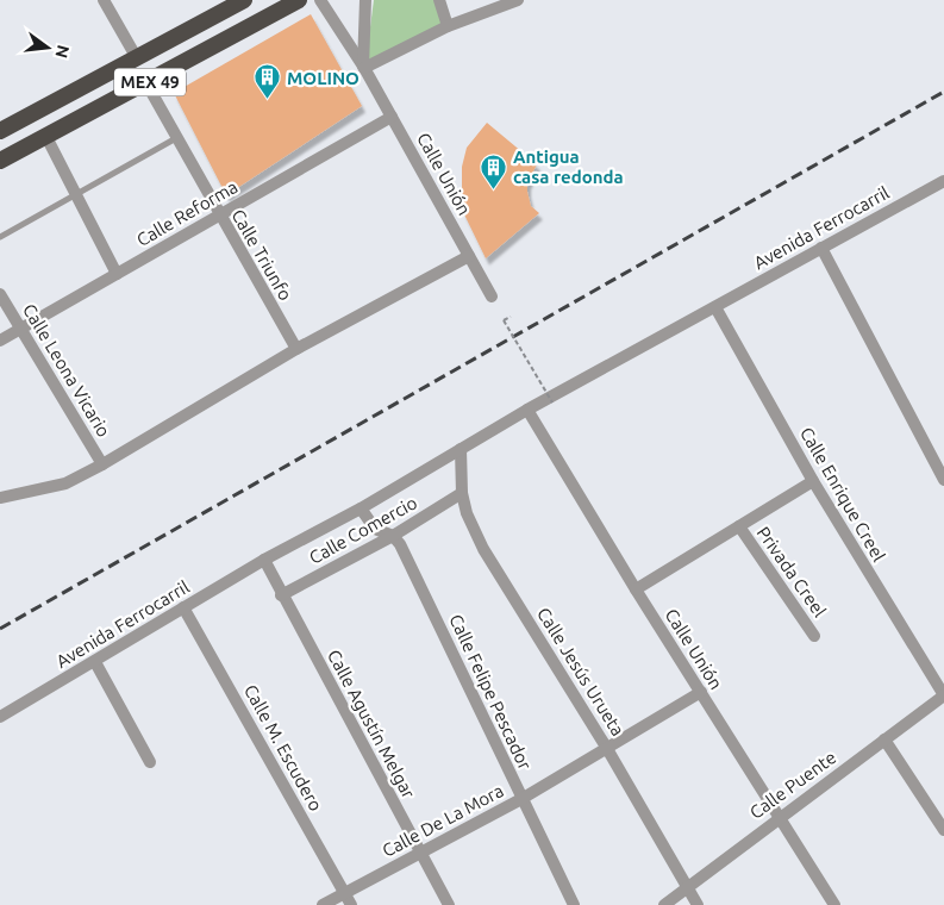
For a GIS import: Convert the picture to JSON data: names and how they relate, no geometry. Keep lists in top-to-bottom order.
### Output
{
  "streets": {
    "highway": ["MEX 49"],
    "street": [
      "Calle Unión",
      "Calle Reforma",
      "Avenida Ferrocarril",
      "Calle Triunfo",
      "Calle Leona Vicario",
      "Calle Enrique Creel",
      "Calle Comercio",
      "Privada Creel",
      "Calle Jesús Urueta",
      "Calle Felipe Pescador",
      "Calle Agustín Melgar",
      "Calle M. Escudero",
      "Calle Puente",
      "Calle De La Mora"
    ]
  },
  "crossings": [
    ["MEX 49", "Calle Triunfo"],
    ["Calle Unión", "Calle Reforma"],
    ["Calle Unión", "Avenida Ferrocarril"],
    ["Calle Unión", "Privada Creel"],
    ["Calle Unión", "Calle Puente"],
    ["Calle Unión", "Calle De La Mora"],
    ["Calle Reforma", "Calle Triunfo"],
    ["Calle Reforma", "Calle Leona Vicario"],
    ["Avenida Ferrocarril", "Calle Enrique Creel"],
    ["Avenida Ferrocarril", "Calle Jesús Urueta"],
    ["Avenida Ferrocarril", "Calle Felipe Pescador"],
    ["Avenida Ferrocarril", "Calle Agustín Melgar"],
    ["Avenida Ferrocarril", "Calle M. Escudero"],
    ["Calle Enrique Creel", "Privada Creel"],
    ["Calle Enrique Creel", "Calle Puente"],
    ["Calle Comercio", "Calle Jesús Urueta"],
    ["Calle Comercio", "Calle Felipe Pescador"],
    ["Calle Comercio", "Calle Agustín Melgar"],
    ["Calle Jesús Urueta", "Calle Puente"],
    ["Calle Jesús Urueta", "Calle De La Mora"],
    ["Calle Felipe Pescador", "Calle De La Mora"],
    ["Calle Agustín Melgar", "Calle De La Mora"],
    ["Calle M. Escudero", "Calle De La Mora"]
  ],
  "places": {
    "building": ["MOLINO", "Antigua casa redonda"]
  },
  "north": "right"
}
